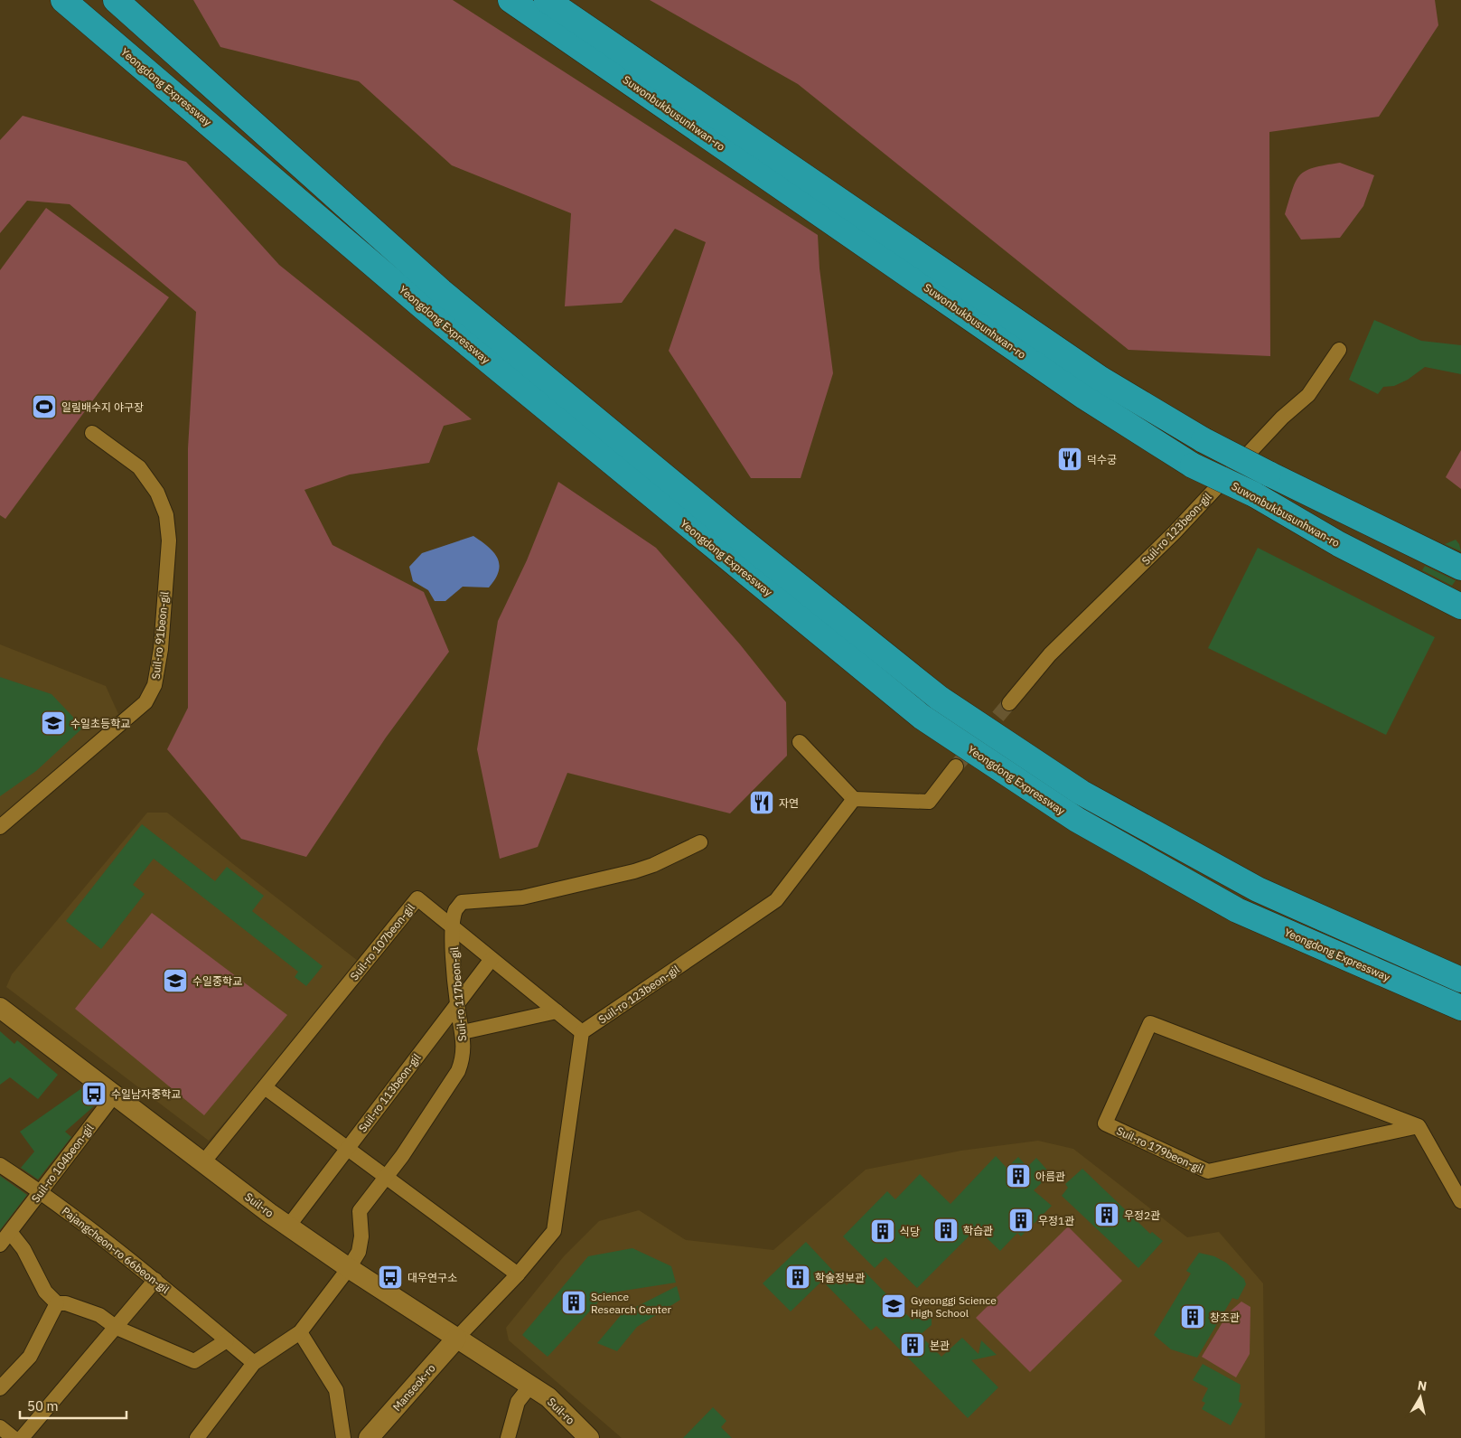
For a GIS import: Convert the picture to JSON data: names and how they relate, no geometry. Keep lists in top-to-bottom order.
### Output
{
  "streets": {
    "highway": ["Yeongdong Expressway", "Suwonbukbusunhwan-ro"],
    "street": [
      "Suil-ro 123beon-gil",
      "Suil-ro 91beon-gil",
      "Suil-ro 107beon-gil",
      "Suil-ro 117beon-gil",
      "Suil-ro 113beon-gil",
      "Suil-ro 179beon-gil",
      "Suil-ro 104beon-gil",
      "Suil-ro",
      "Pajangcheon-ro 66beon-gil",
      "Manseok-ro"
    ]
  },
  "crossings": [
    ["Suil-ro 123beon-gil", "Suil-ro 107beon-gil"],
    ["Suil-ro 107beon-gil", "Suil-ro 117beon-gil"],
    ["Suil-ro 107beon-gil", "Suil-ro 113beon-gil"],
    ["Suil-ro 107beon-gil", "Suil-ro"],
    ["Suil-ro 117beon-gil", "Suil-ro 113beon-gil"],
    ["Suil-ro 117beon-gil", "Suil-ro"],
    ["Suil-ro 117beon-gil", "Pajangcheon-ro 66beon-gil"],
    ["Suil-ro 113beon-gil", "Suil-ro"],
    ["Suil-ro 104beon-gil", "Suil-ro"],
    ["Suil-ro 104beon-gil", "Pajangcheon-ro 66beon-gil"],
    ["Suil-ro", "Manseok-ro"]
  ],
  "places": {
    "sports": ["일림배수지 야구장"],
    "restaurant": ["덕수궁", "자연"],
    "school or university": ["수일초등학교", "수일중학교", "Gyeonggi Science High School"],
    "bus stop": ["수일남자중학교", "대우연구소"],
    "building": [
      "아름관",
      "우정2관",
      "우정1관",
      "학습관",
      "식당",
      "학술정보관",
      "Science Research Center",
      "창조관",
      "본관"
    ]
  },
  "scale_bar": "50 m",
  "north": "top"
}
